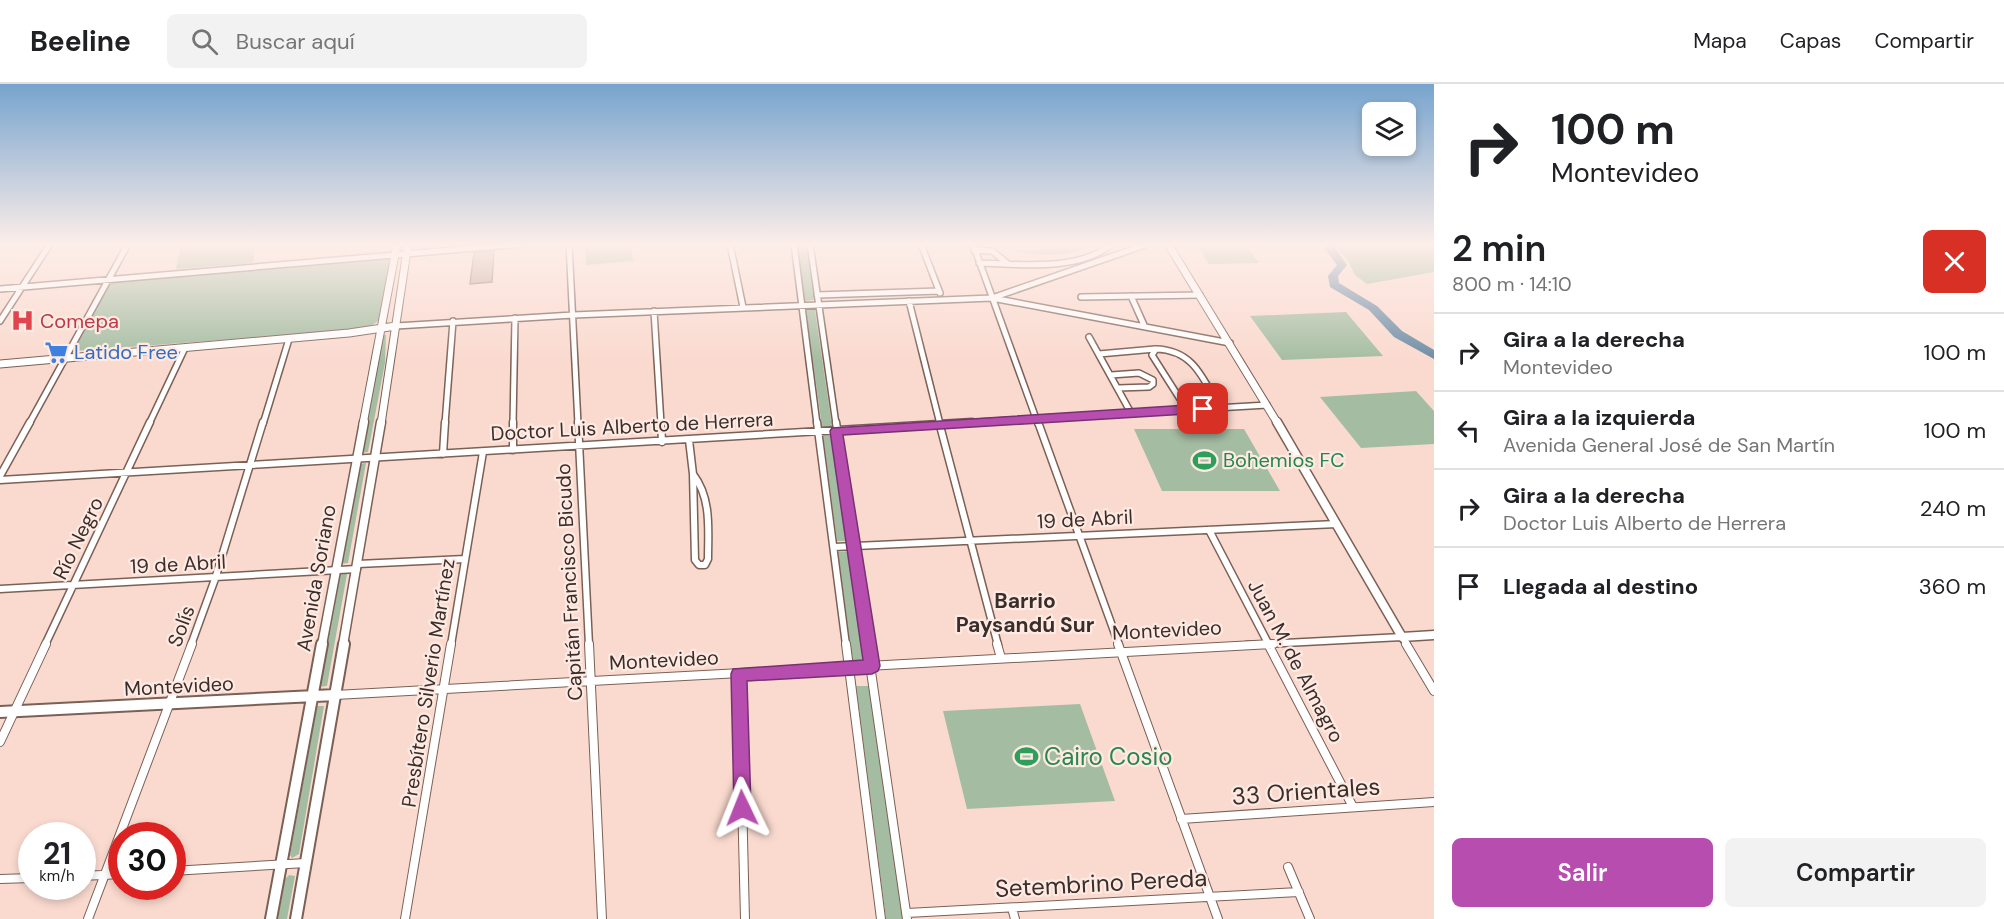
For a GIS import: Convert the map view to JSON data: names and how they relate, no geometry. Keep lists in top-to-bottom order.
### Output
{
  "streets": {
    "street": [
      "Doctor Luis Alberto de Herrera",
      "19 de Abril",
      "Río Negro",
      "Avenida Soriano",
      "Capitán Francisco Bicudo",
      "Solís",
      "Montevideo",
      "Juan M. de Almagro",
      "Presbítero Silverio Martínez",
      "33 Orientales",
      "Setembrino Pereda"
    ]
  },
  "crossings": [
    ["Doctor Luis Alberto de Herrera", "Río Negro"],
    ["Doctor Luis Alberto de Herrera", "Avenida Soriano"],
    ["Doctor Luis Alberto de Herrera", "Capitán Francisco Bicudo"],
    ["Doctor Luis Alberto de Herrera", "Solís"],
    ["Doctor Luis Alberto de Herrera", "Presbítero Silverio Martínez"],
    ["19 de Abril", "Río Negro"],
    ["19 de Abril", "Avenida Soriano"],
    ["19 de Abril", "Solís"],
    ["19 de Abril", "Juan M. de Almagro"],
    ["19 de Abril", "Presbítero Silverio Martínez"],
    ["Río Negro", "Montevideo"],
    ["Avenida Soriano", "Montevideo"],
    ["Capitán Francisco Bicudo", "Montevideo"],
    ["Solís", "Montevideo"],
    ["Montevideo", "Juan M. de Almagro"],
    ["Montevideo", "Presbítero Silverio Martínez"],
    ["Juan M. de Almagro", "33 Orientales"]
  ],
  "districts": ["Barrio Paysandú Sur"],
  "places": {
    "hospital": ["Comepa"],
    "supermarket": ["Latido Free"],
    "sports": ["Bohemios FC", "Cairo Cosio"]
  },
  "page": {
    "header": "Beeline",
    "search": "Buscar aquí",
    "nav": ["Mapa", "Capas", "Compartir"],
    "turn": ["100 m", "Montevideo"],
    "heading": ["2 min", "800 m · 14:10"],
    "list": [
      {
        "name": "Gira a la derecha",
        "note": "Montevideo",
        "value": "100 m"
      },
      {
        "name": "Gira a la izquierda",
        "note": "Avenida General José de San Martín",
        "value": "100 m"
      },
      {
        "name": "Gira a la derecha",
        "note": "Doctor Luis Alberto de Herrera",
        "value": "240 m"
      },
      {
        "name": "Llegada al destino",
        "value": "360 m"
      }
    ],
    "speed": "21 km/h",
    "limit": "30",
    "buttons": ["Salir", "Compartir"]
  }
}
